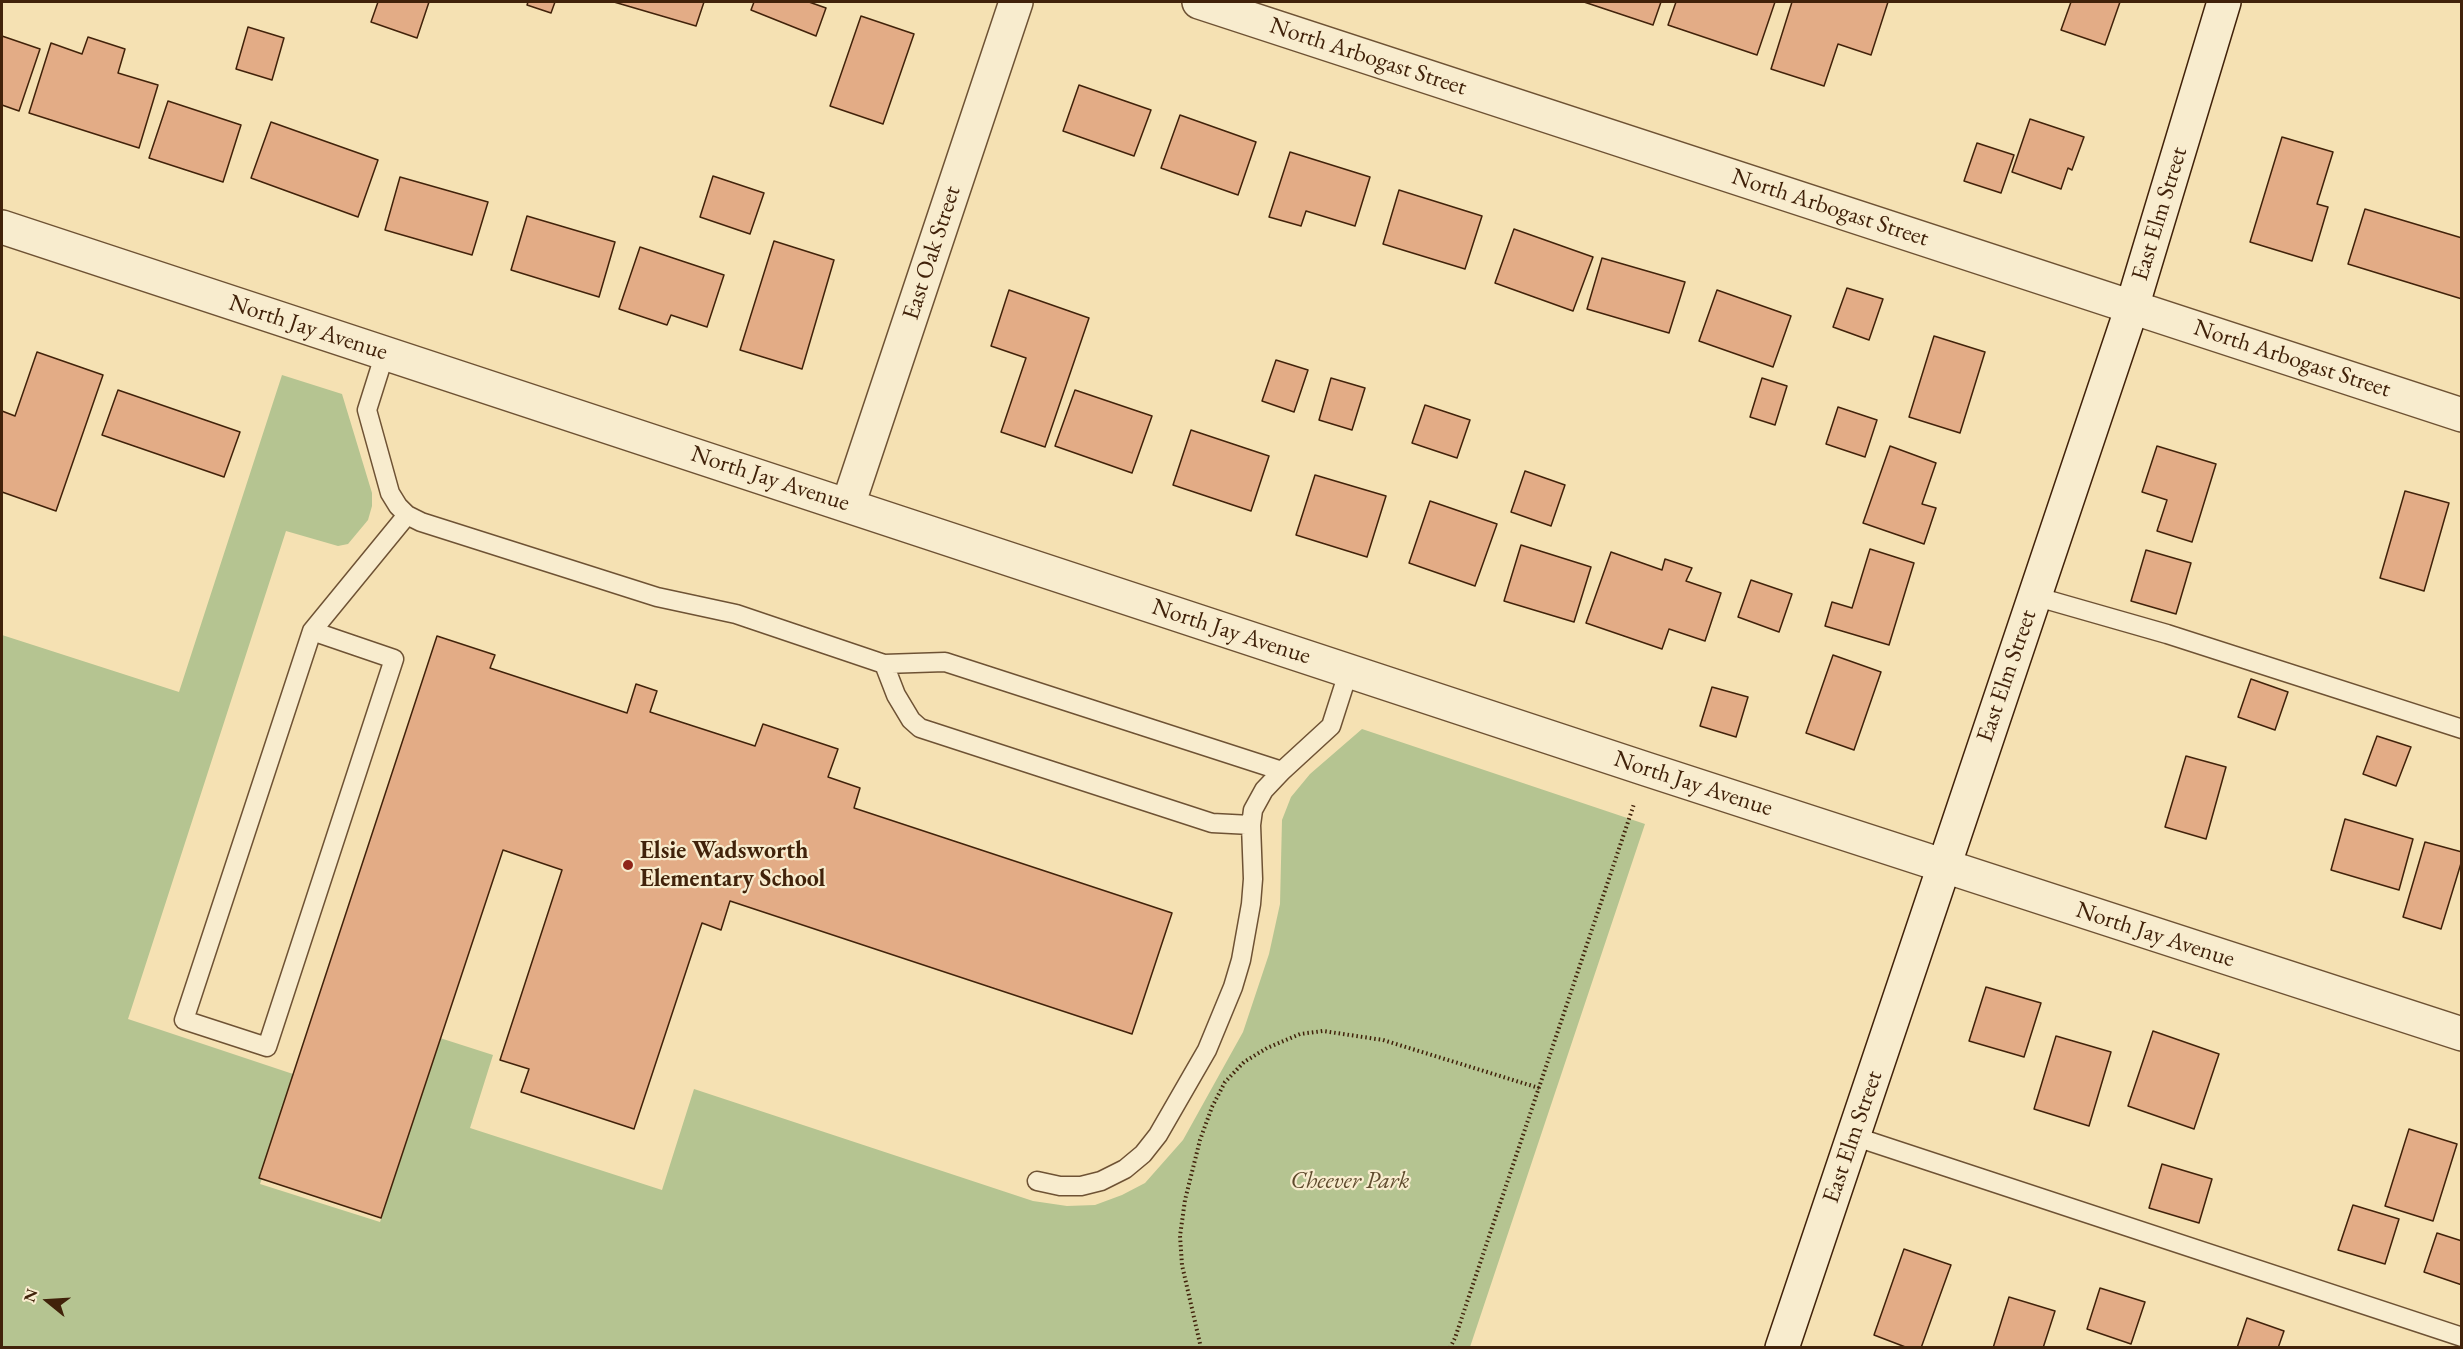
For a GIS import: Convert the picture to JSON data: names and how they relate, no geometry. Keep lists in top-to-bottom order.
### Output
{
  "streets": {
    "street": [
      "North Arbogast Street",
      "East Elm Street",
      "East Oak Street",
      "North Jay Avenue"
    ]
  },
  "crossings": [
    ["North Arbogast Street", "East Elm Street"],
    ["East Elm Street", "North Jay Avenue"],
    ["East Oak Street", "North Jay Avenue"]
  ],
  "parks": ["Cheever Park"],
  "places": ["Elsie Wadsworth Elementary School"],
  "north": "left"
}
